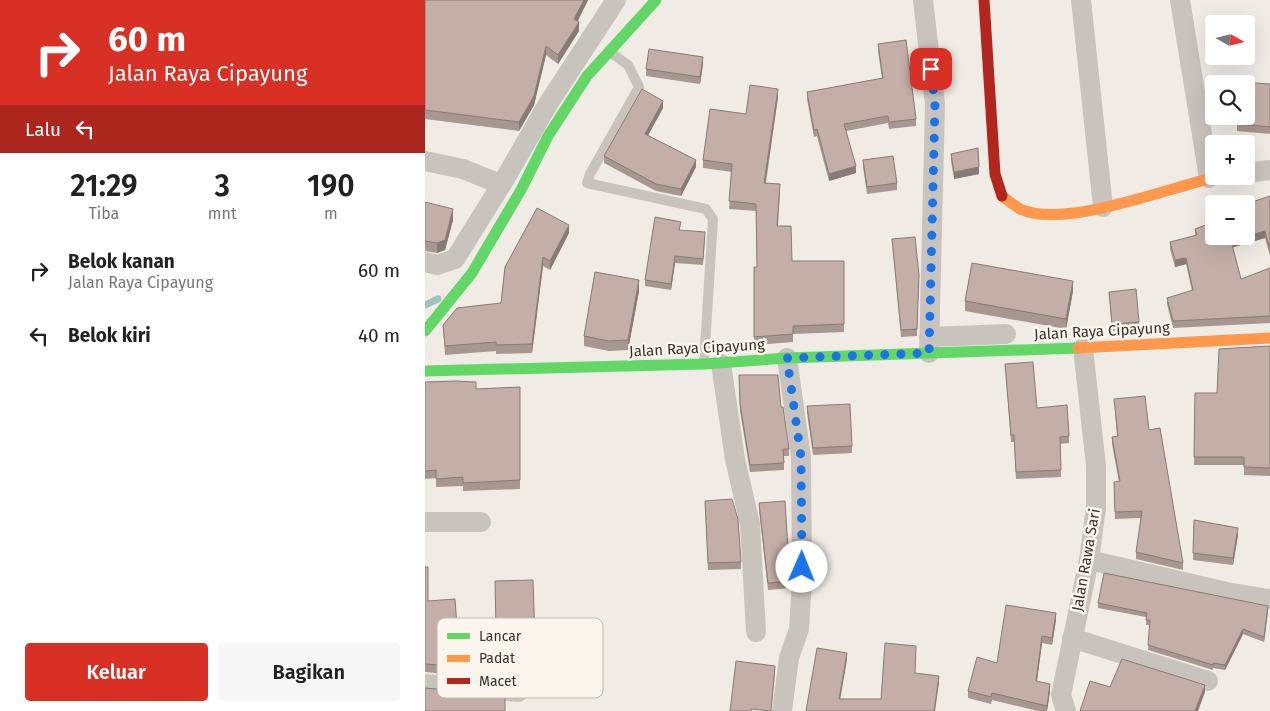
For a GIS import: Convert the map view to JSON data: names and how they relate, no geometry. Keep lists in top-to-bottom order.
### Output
{
  "streets": {
    "street": ["Jalan Raya Cipayung", "Jalan Rawa Sari"]
  },
  "crossings": [
    ["Jalan Raya Cipayung", "Jalan Rawa Sari"]
  ],
  "legend": ["Lancar", "Padat", "Macet"],
  "north": "right",
  "page": {
    "turn": ["60 m", "Jalan Raya Cipayung"],
    "map_buttons": ["+", "−"],
    "then": "Lalu",
    "eta": [
      "21:29",
      "Tiba",
      "3",
      "mnt",
      "190",
      "m"
    ],
    "list": [
      {
        "name": "Belok kanan",
        "note": "Jalan Raya Cipayung",
        "value": "60 m"
      },
      {
        "name": "Belok kiri",
        "value": "40 m"
      }
    ],
    "buttons": ["Keluar", "Bagikan"]
  }
}
